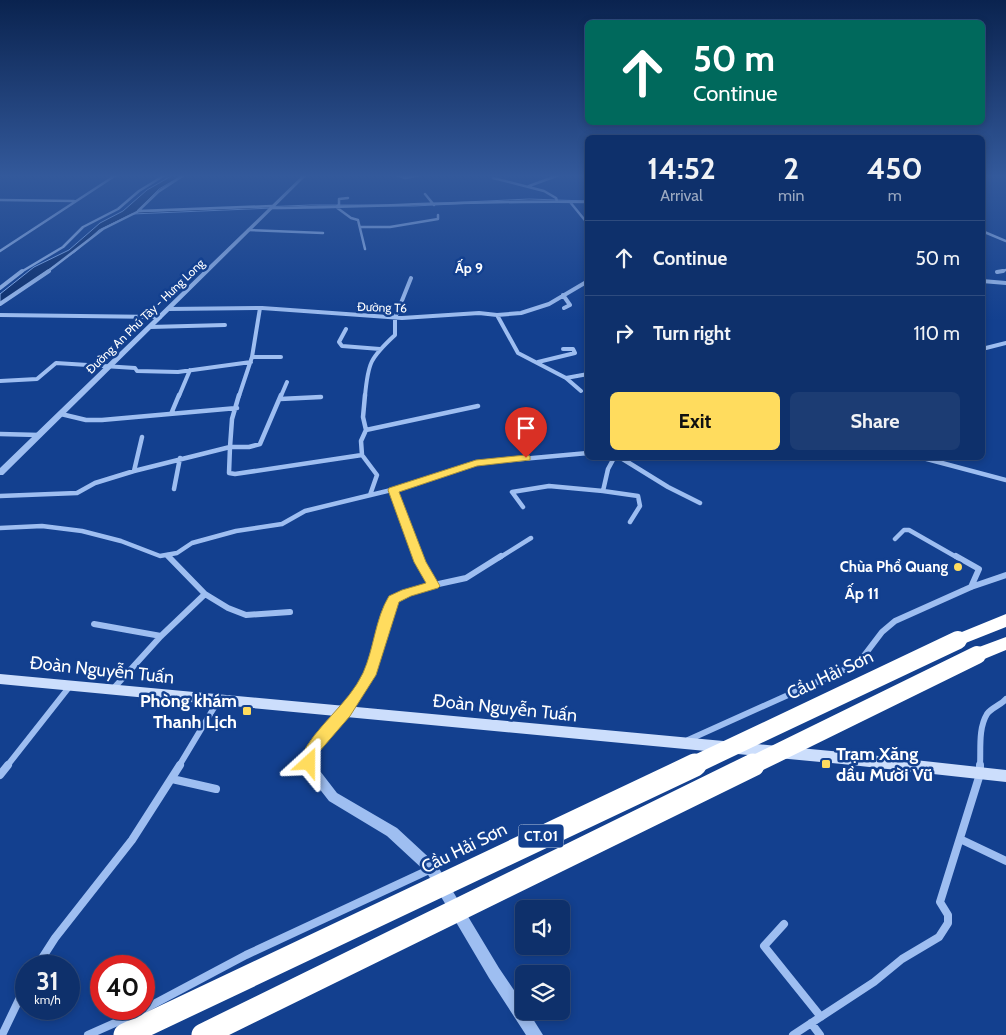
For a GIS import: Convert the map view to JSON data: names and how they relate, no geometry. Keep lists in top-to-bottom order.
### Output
{
  "streets": {
    "highway": ["Cầu Hải Sơn", "CT.01"],
    "main road": ["Đoàn Nguyễn Tuấn"],
    "street": ["Đường T6", "Đường An Phú Tây - Hưng Long"]
  },
  "crossings": [
    ["Đường T6", "Đường An Phú Tây - Hưng Long"]
  ],
  "districts": ["Ấp 9", "Ấp 11"],
  "places": {
    "other": ["Chùa Phổ Quang"],
    "transit": ["Phòng khám Thanh Lịch", "Trạm Xăng dầu Mười Vũ"]
  },
  "page": {
    "turn": ["50 m", "Continue"],
    "eta": [
      "14:52",
      "Arrival",
      "2",
      "min",
      "450",
      "m"
    ],
    "list": [
      {
        "name": "Continue",
        "value": "50 m"
      },
      {
        "name": "Turn right",
        "value": "110 m"
      }
    ],
    "buttons": ["Exit", "Share"],
    "speed": "31 km/h",
    "limit": "40"
  }
}
